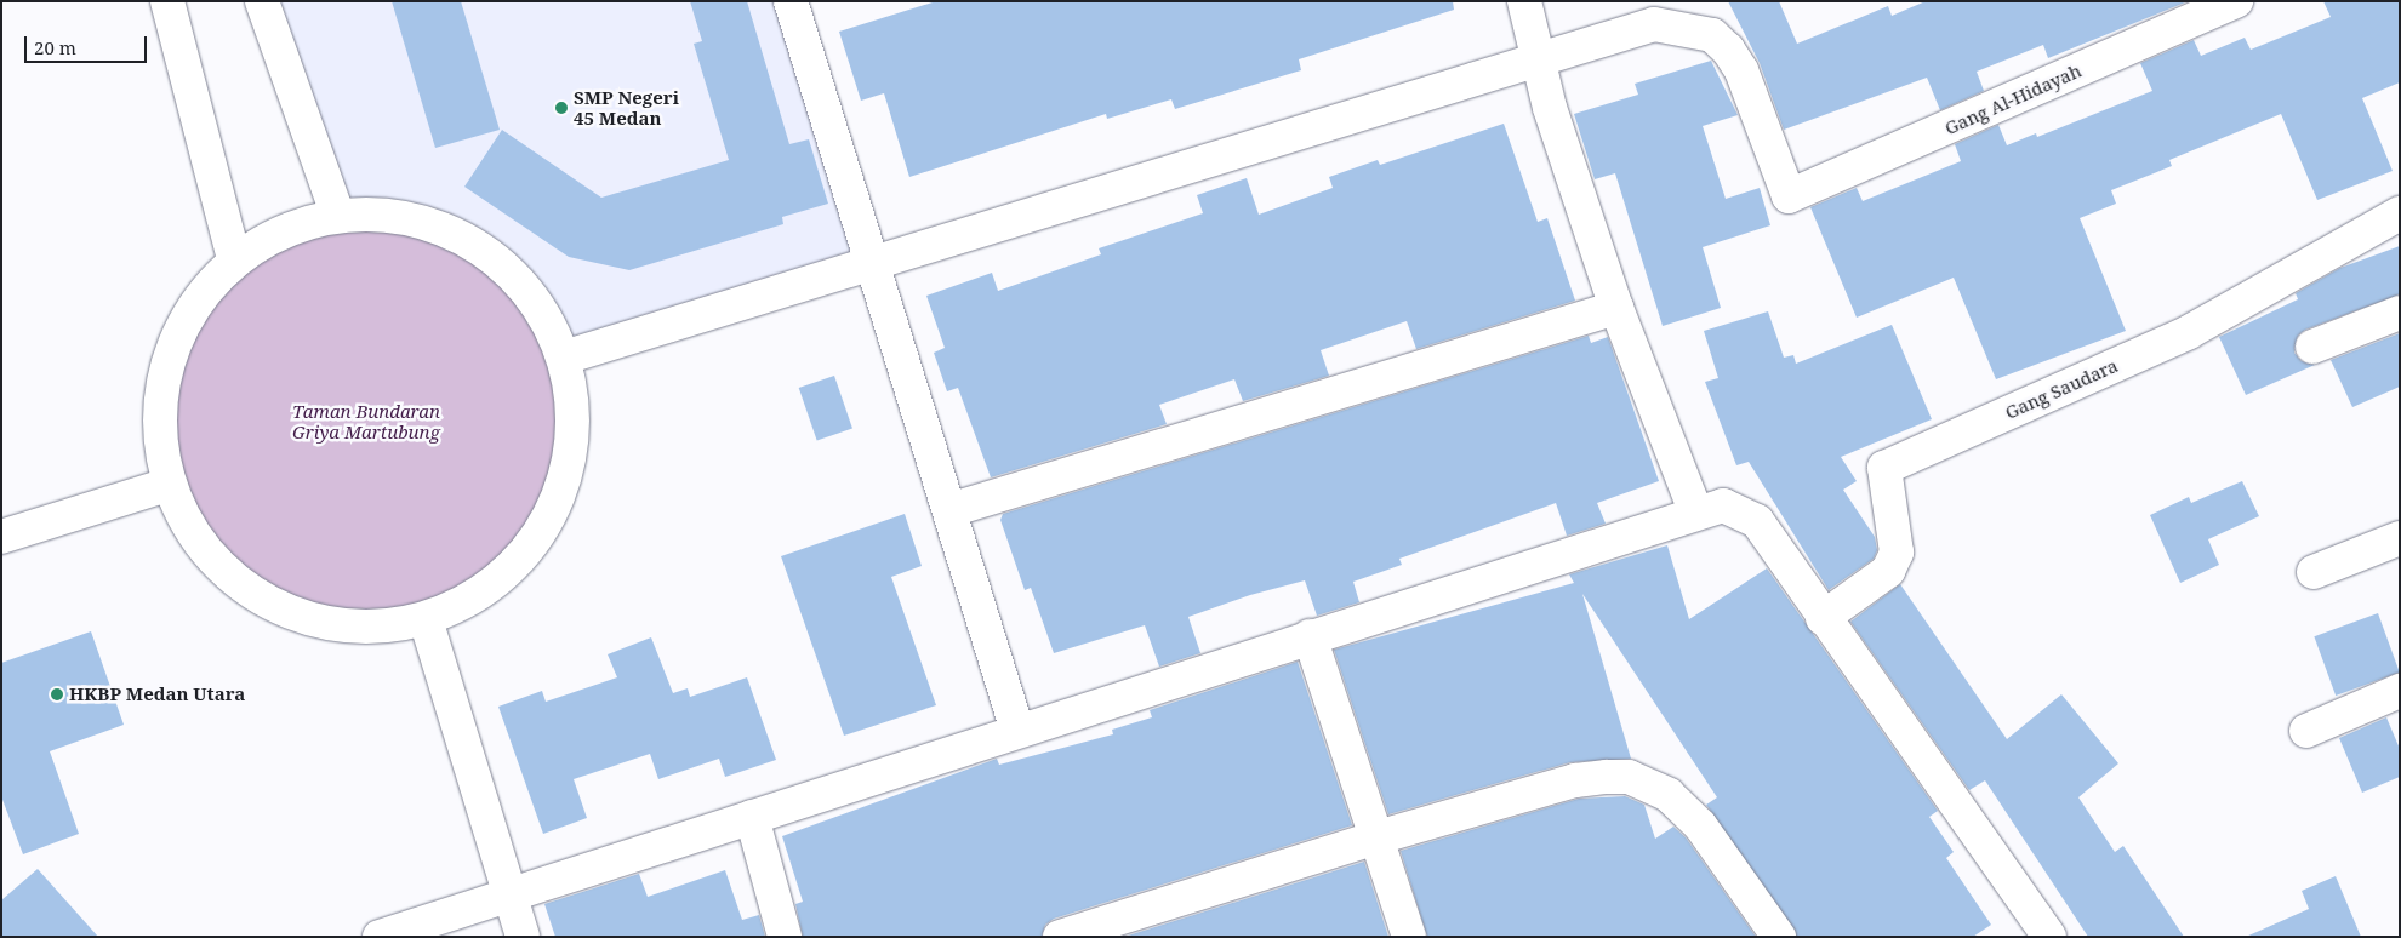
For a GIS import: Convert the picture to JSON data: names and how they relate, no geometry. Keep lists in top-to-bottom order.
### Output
{
  "streets": {
    "street": ["Gang Al-Hidayah", "Gang Saudara"]
  },
  "parks": ["Taman Bundaran Griya Martubung"],
  "places": ["SMP Negeri 45 Medan", "HKBP Medan Utara"],
  "scale_bar": "20 m"
}
